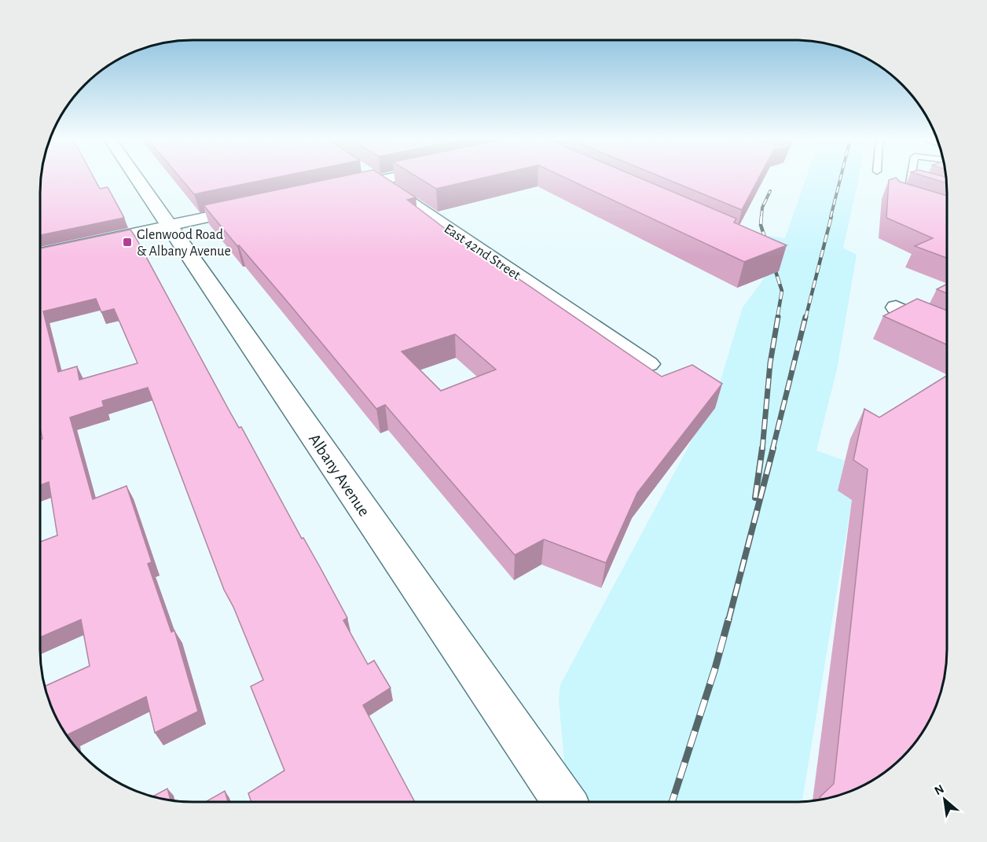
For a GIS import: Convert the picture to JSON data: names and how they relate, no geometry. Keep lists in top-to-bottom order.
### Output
{
  "streets": {
    "street": ["East 42nd Street", "Albany Avenue"]
  },
  "places": {
    "transit": ["Glenwood Road & Albany Avenue"]
  },
  "north": "top left"
}
